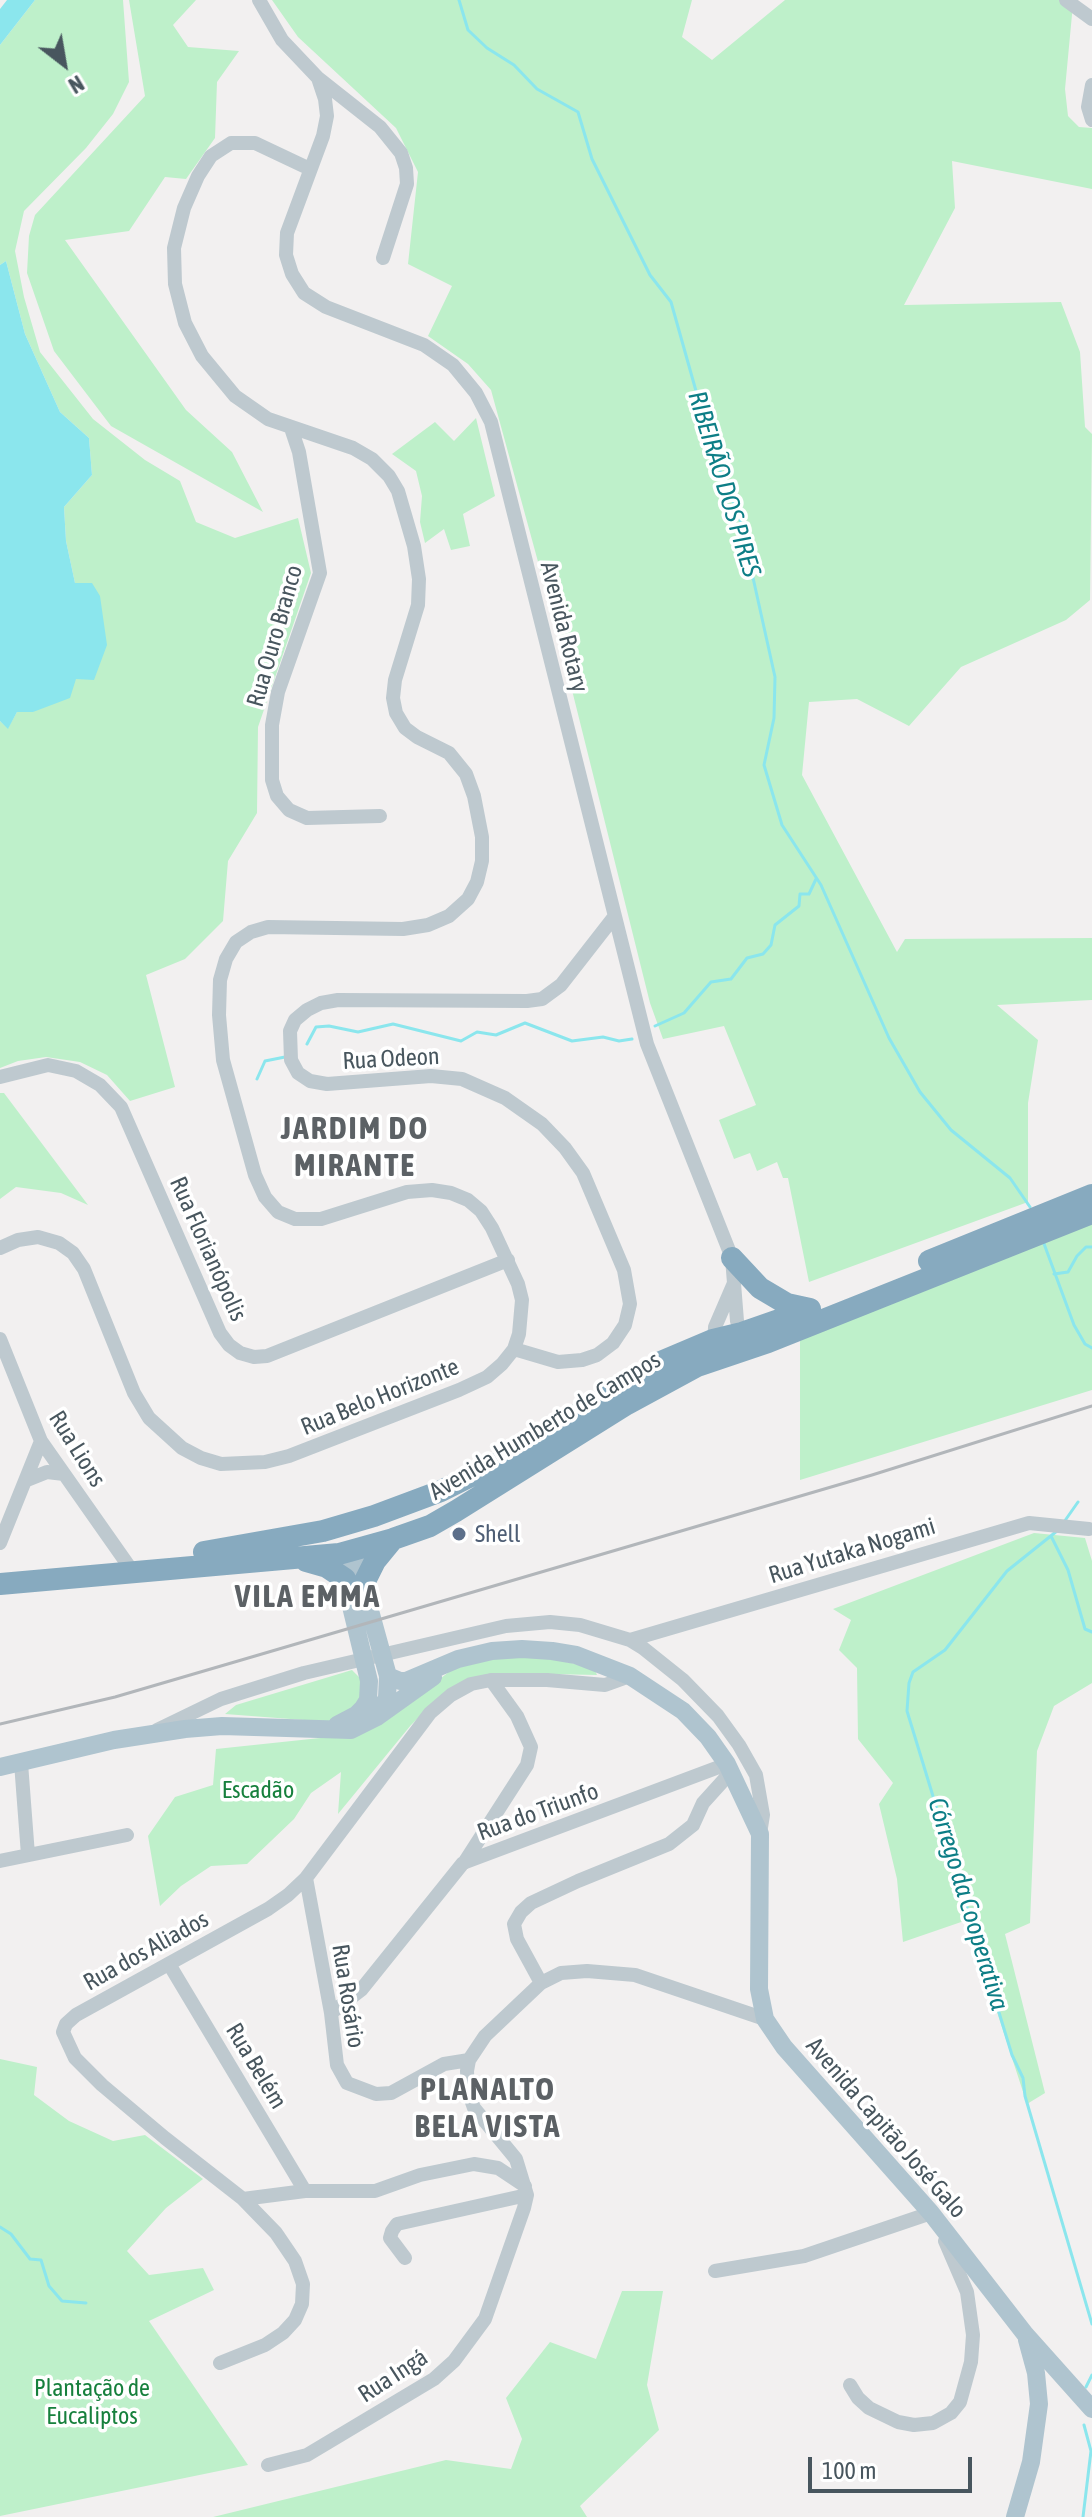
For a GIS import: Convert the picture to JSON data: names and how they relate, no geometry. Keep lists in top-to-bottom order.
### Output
{
  "streets": {
    "highway": ["Avenida Humberto de Campos"],
    "main road": ["Avenida Capitão José Galo"],
    "street": [
      "Avenida Rotary",
      "Rua Ouro Branco",
      "Rua Odeon",
      "Rua Florianópolis",
      "Rua Belo Horizonte",
      "Rua Lions",
      "Rua Yutaka Nogami",
      "Rua do Triunfo",
      "Rua dos Aliados",
      "Rua Rosário",
      "Rua Belém",
      "Rua Ingá"
    ]
  },
  "crossings": [
    ["Avenida Rotary", "Rua Odeon"],
    ["Avenida Rotary", "Avenida Humberto de Campos"],
    ["Rua Odeon", "Rua Belo Horizonte"],
    ["Avenida Humberto de Campos", "Rua Lions"],
    ["Rua Yutaka Nogami", "Avenida Capitão José Galo"],
    ["Rua do Triunfo", "Rua Rosário"],
    ["Rua do Triunfo", "Avenida Capitão José Galo"],
    ["Rua dos Aliados", "Rua Rosário"],
    ["Rua dos Aliados", "Rua Belém"],
    ["Rua dos Aliados", "Avenida Capitão José Galo"]
  ],
  "districts": ["JARDIM DO MIRANTE", "VILA EMMA", "PLANALTO BELA VISTA"],
  "water": ["RIBEIRÃO DOS PIRES", "Córrego da Cooperativa"],
  "parks": ["Escadão", "Plantação de Eucaliptos"],
  "places": ["Shell"],
  "scale_bar": "100 m",
  "north": "bottom right"
}
